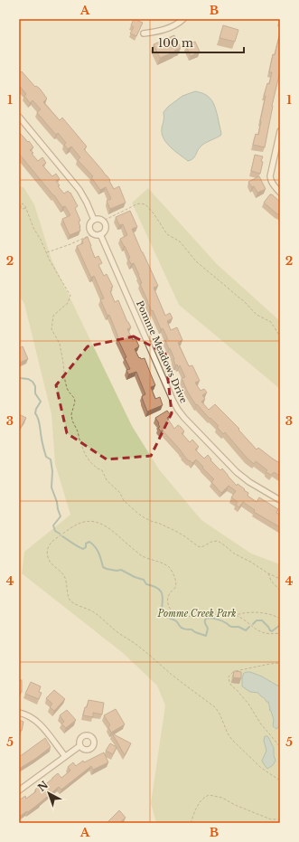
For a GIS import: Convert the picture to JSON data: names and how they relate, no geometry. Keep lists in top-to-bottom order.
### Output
{
  "streets": {
    "street": ["Pomme Meadows Drive"]
  },
  "parks": ["Pomme Creek Park"],
  "scale_bar": "100 m",
  "north": "top left",
  "grid": {
    "columns": ["A", "B"],
    "rows": [
      "1",
      "2",
      "3",
      "4",
      "5"
    ]
  }
}
